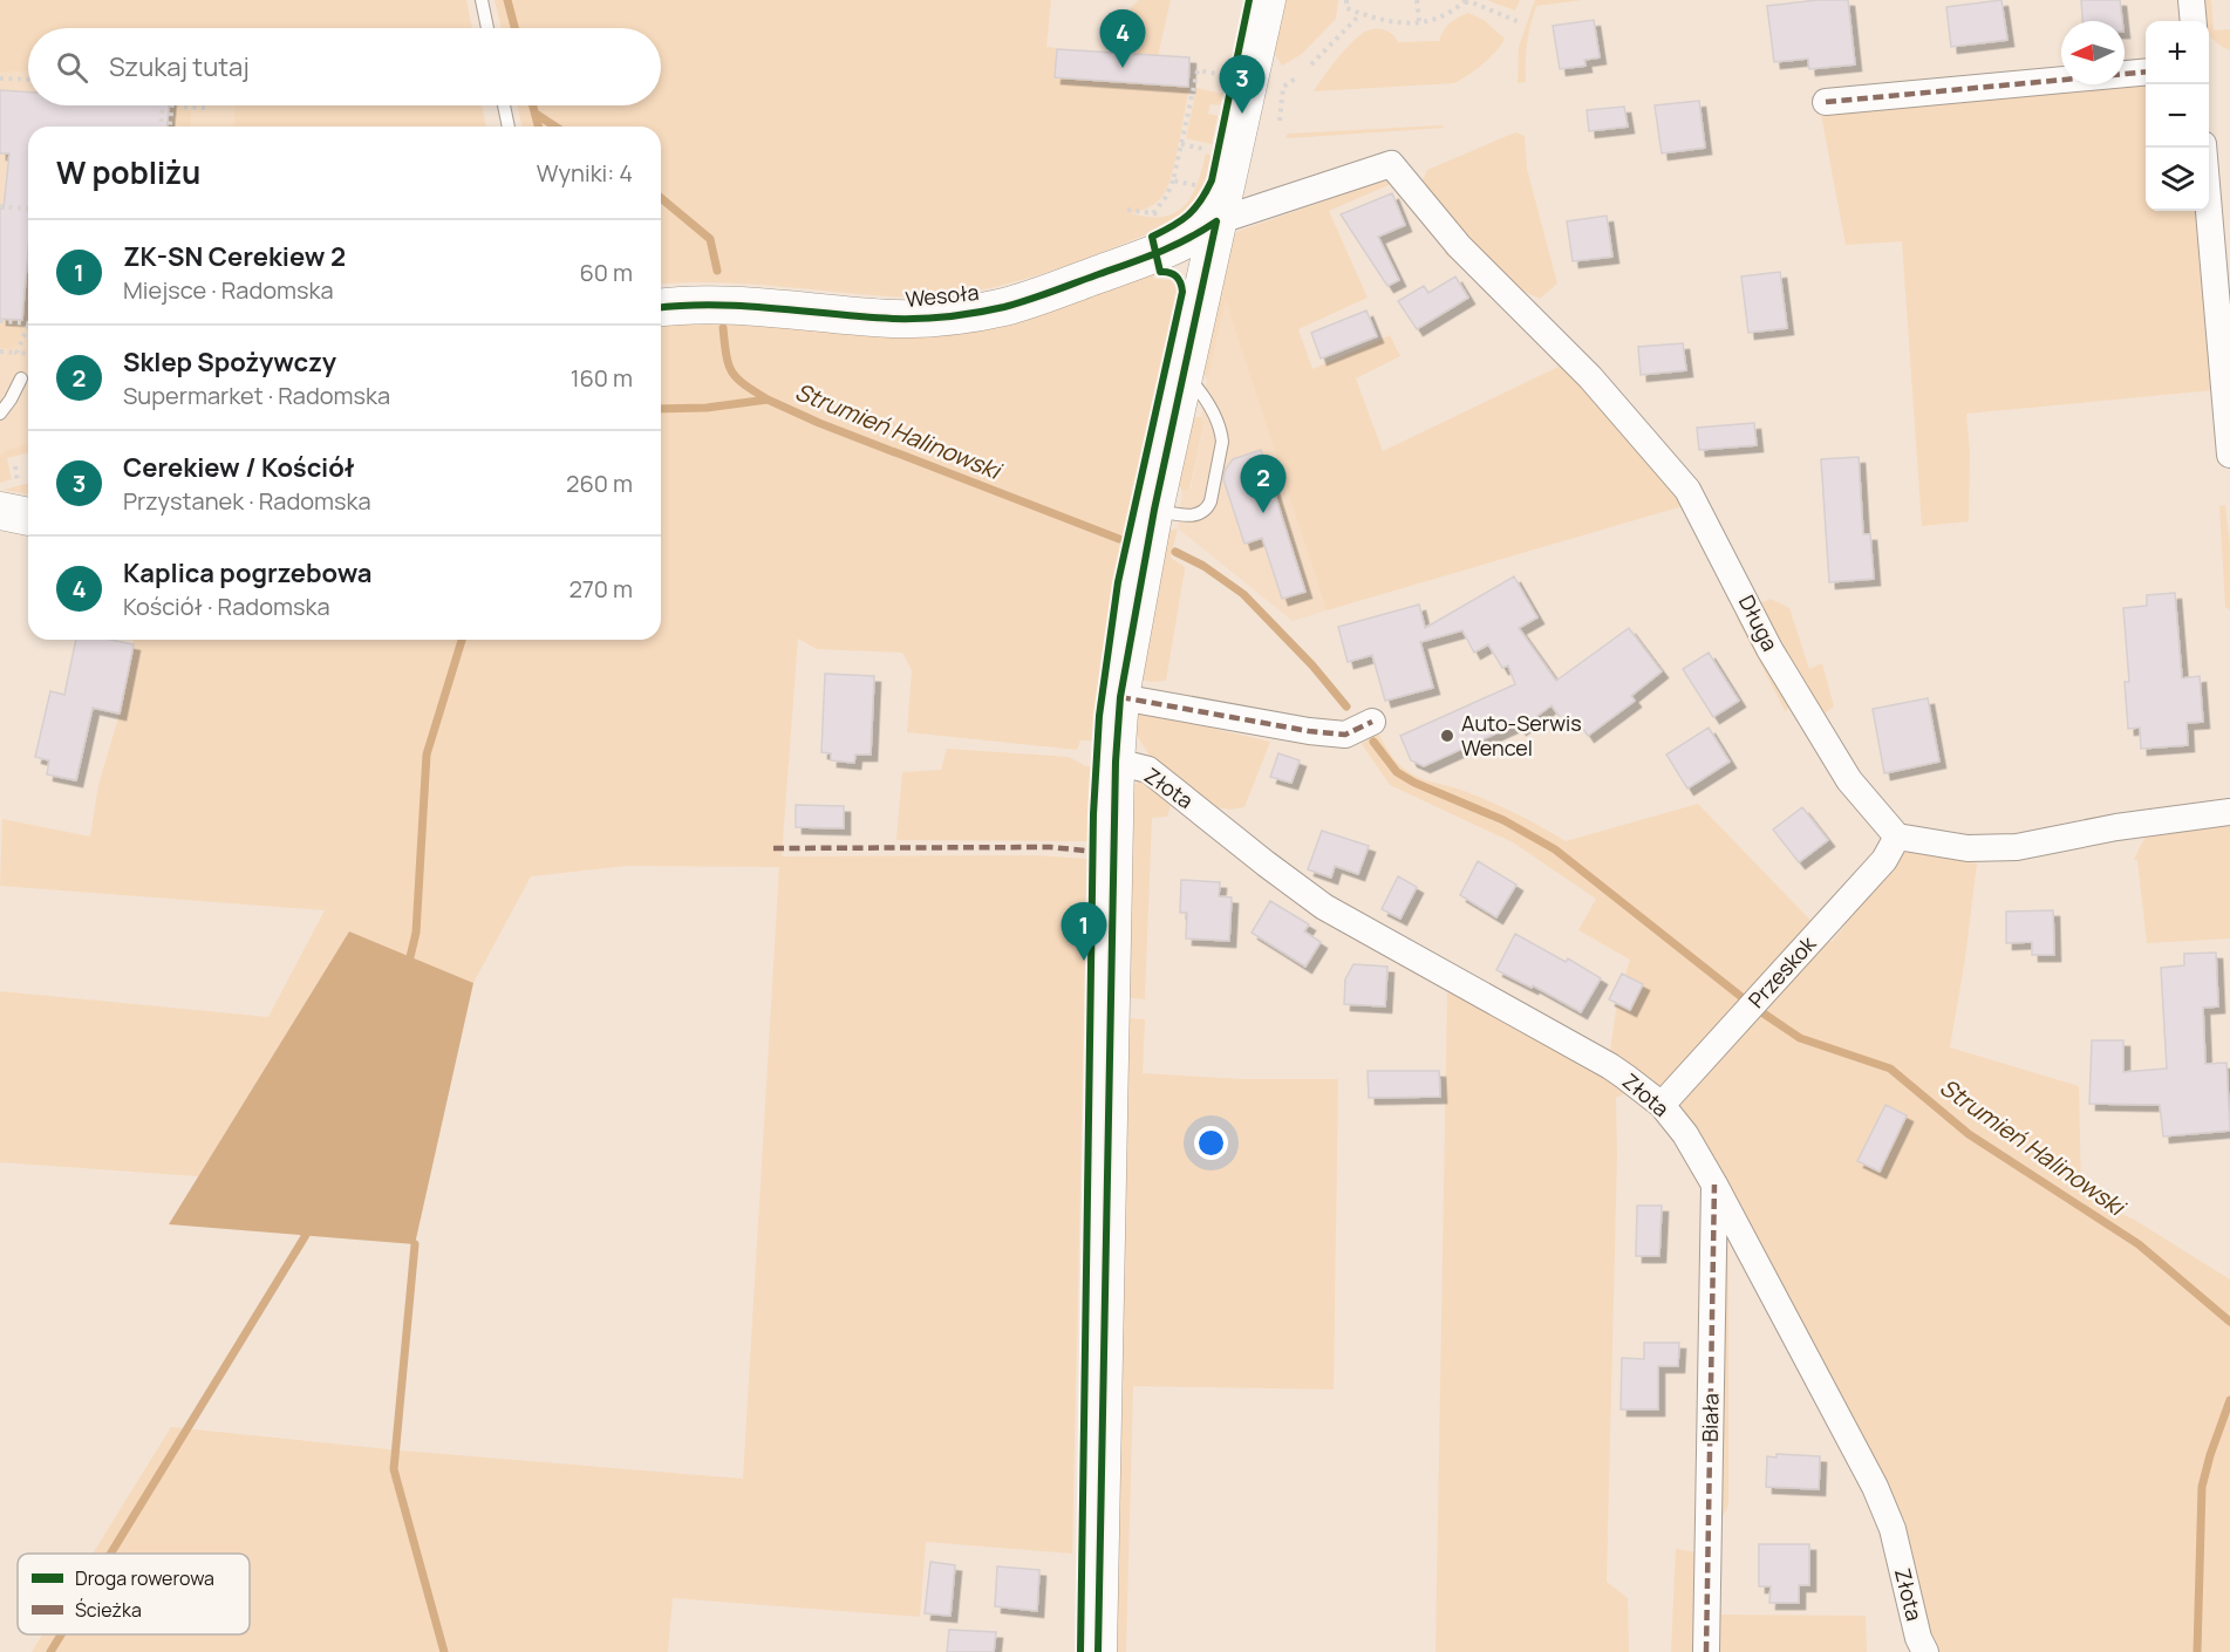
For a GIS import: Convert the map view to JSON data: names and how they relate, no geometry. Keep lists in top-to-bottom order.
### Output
{
  "streets": {
    "street": [
      "Wesoła",
      "Długa",
      "Złota",
      "Przeskok",
      "Biała"
    ]
  },
  "crossings": [
    ["Wesoła", "Długa"],
    ["Długa", "Przeskok"],
    ["Złota", "Przeskok"],
    ["Złota", "Biała"]
  ],
  "water": ["Strumień Halinowski"],
  "places": ["Auto-Serwis Wencel"],
  "legend": ["Droga rowerowa", "Ścieżka"],
  "north": "left",
  "page": {
    "pins": [
      "4",
      "3",
      "2",
      "1"
    ],
    "map_buttons": ["+", "−"],
    "search": "Szukaj tutaj",
    "heading": ["W pobliżu", "Wyniki: 4"],
    "list": [
      {
        "mark": "1",
        "name": "ZK-SN Cerekiew 2",
        "note": "Miejsce · Radomska",
        "value": "60 m"
      },
      {
        "mark": "2",
        "name": "Sklep Spożywczy",
        "note": "Supermarket · Radomska",
        "value": "160 m"
      },
      {
        "mark": "3",
        "name": "Cerekiew / Kościół",
        "note": "Przystanek · Radomska",
        "value": "260 m"
      },
      {
        "mark": "4",
        "name": "Kaplica pogrzebowa",
        "note": "Kościół · Radomska",
        "value": "270 m"
      }
    ]
  }
}
